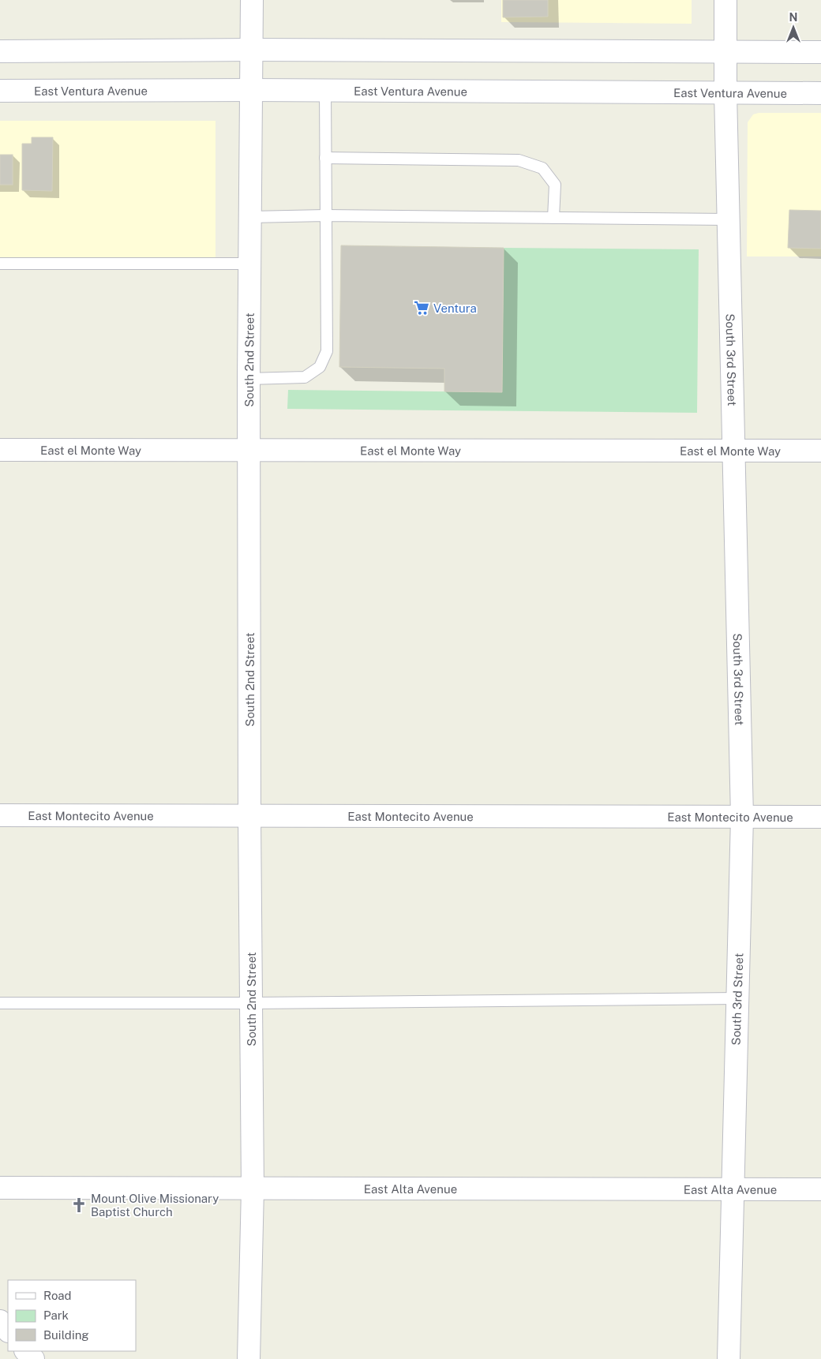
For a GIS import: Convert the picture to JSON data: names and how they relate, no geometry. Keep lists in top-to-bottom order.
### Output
{
  "streets": {
    "street": [
      "East Ventura Avenue",
      "South 2nd Street",
      "South 3rd Street",
      "East el Monte Way",
      "East Montecito Avenue",
      "East Alta Avenue"
    ]
  },
  "crossings": [
    ["East Ventura Avenue", "South 2nd Street"],
    ["East Ventura Avenue", "South 3rd Street"],
    ["South 2nd Street", "East el Monte Way"],
    ["South 2nd Street", "East Montecito Avenue"],
    ["South 2nd Street", "East Alta Avenue"],
    ["South 3rd Street", "East el Monte Way"],
    ["South 3rd Street", "East Montecito Avenue"],
    ["South 3rd Street", "East Alta Avenue"]
  ],
  "places": {
    "supermarket": ["Ventura"],
    "church": ["Mount Olive Missionary Baptist Church"]
  },
  "legend": ["Road", "Park", "Building"],
  "north": "top"
}
